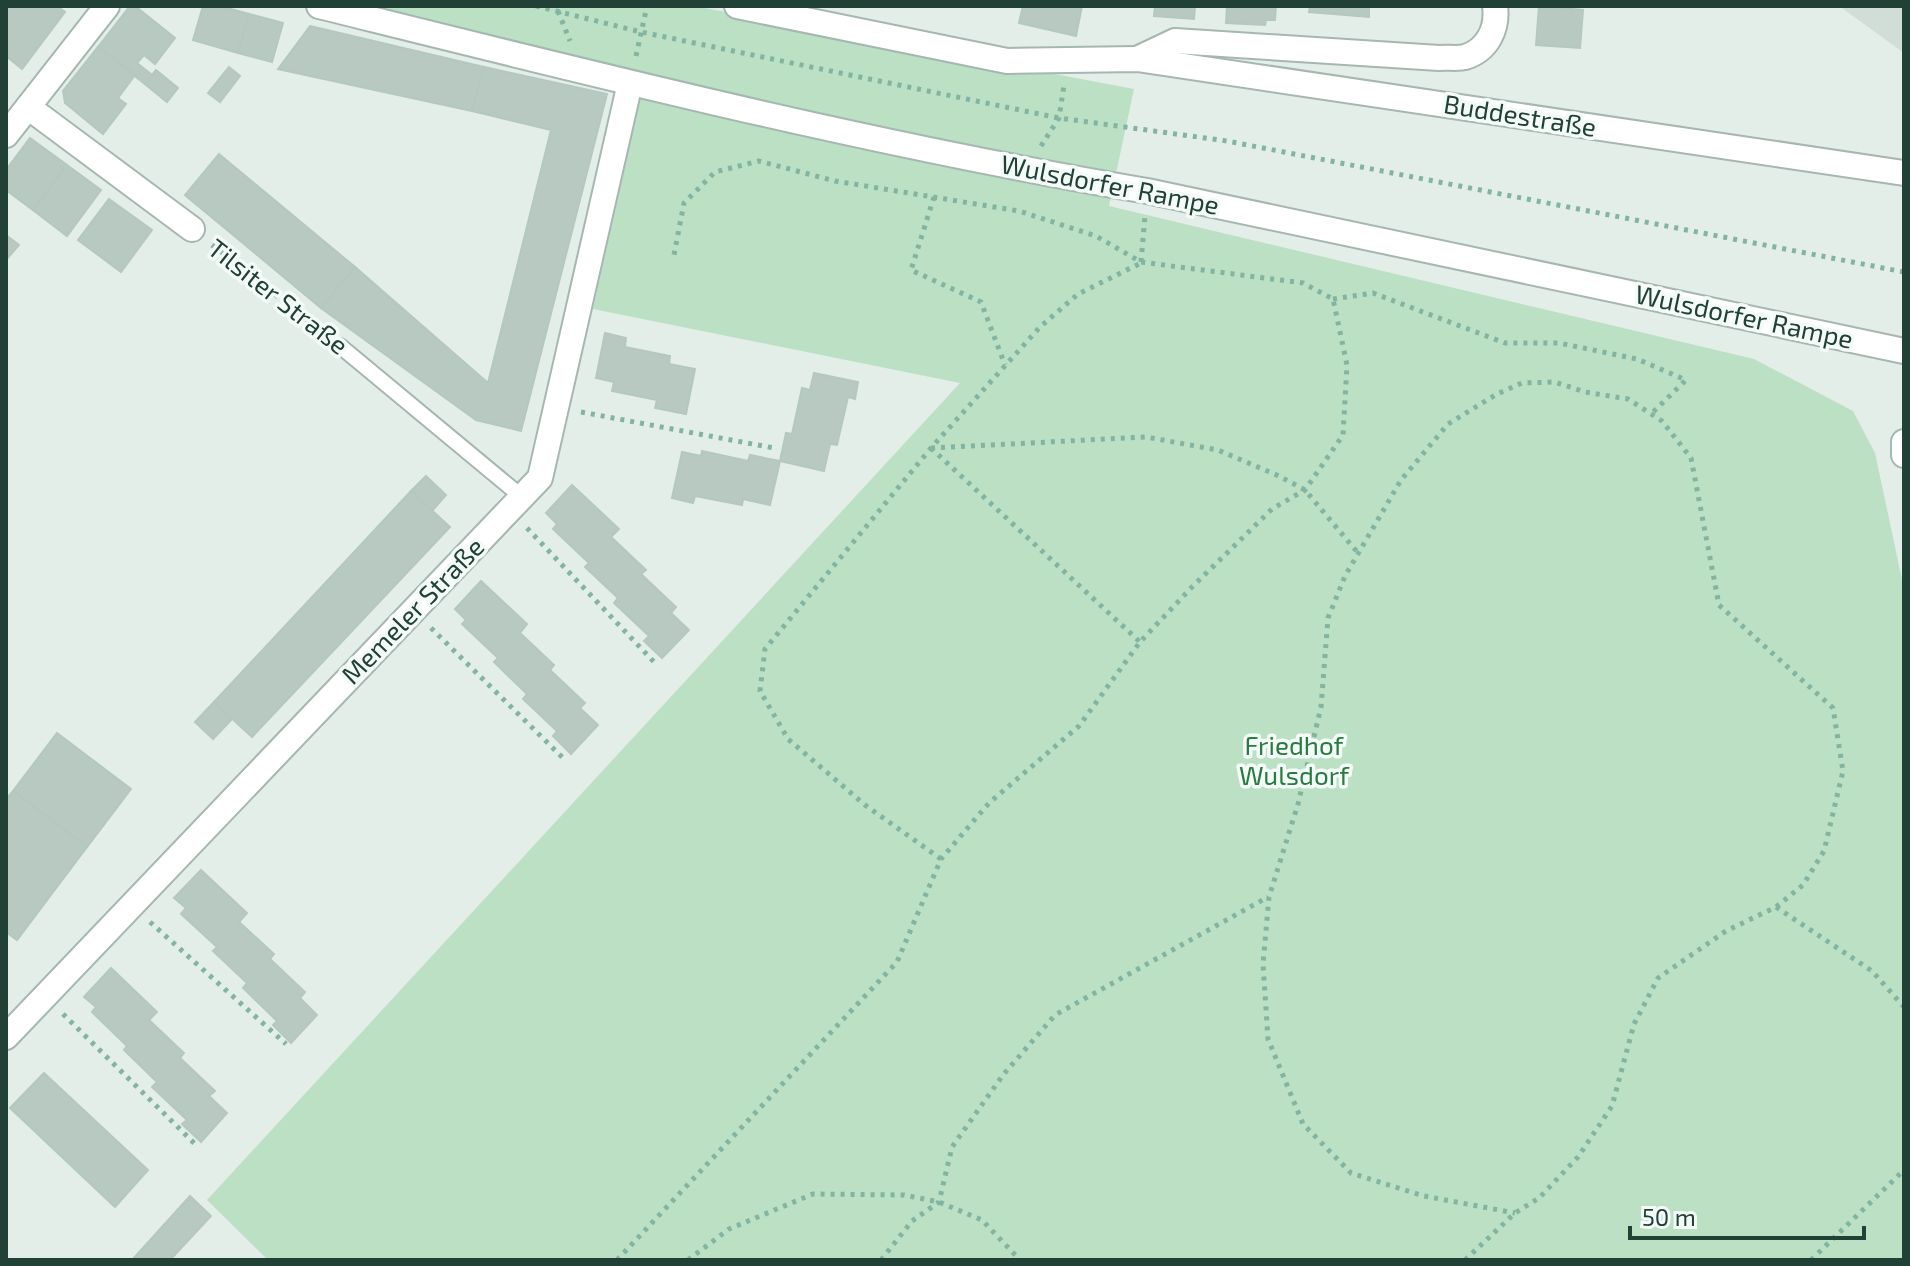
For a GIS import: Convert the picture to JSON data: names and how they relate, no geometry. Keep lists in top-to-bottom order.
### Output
{
  "streets": {
    "street": [
      "Buddestraße",
      "Wulsdorfer Rampe",
      "Tilsiter Straße",
      "Memeler Straße"
    ]
  },
  "crossings": [
    ["Wulsdorfer Rampe", "Memeler Straße"],
    ["Tilsiter Straße", "Memeler Straße"]
  ],
  "parks": ["Friedhof Wulsdorf"],
  "scale_bar": "50 m"
}
